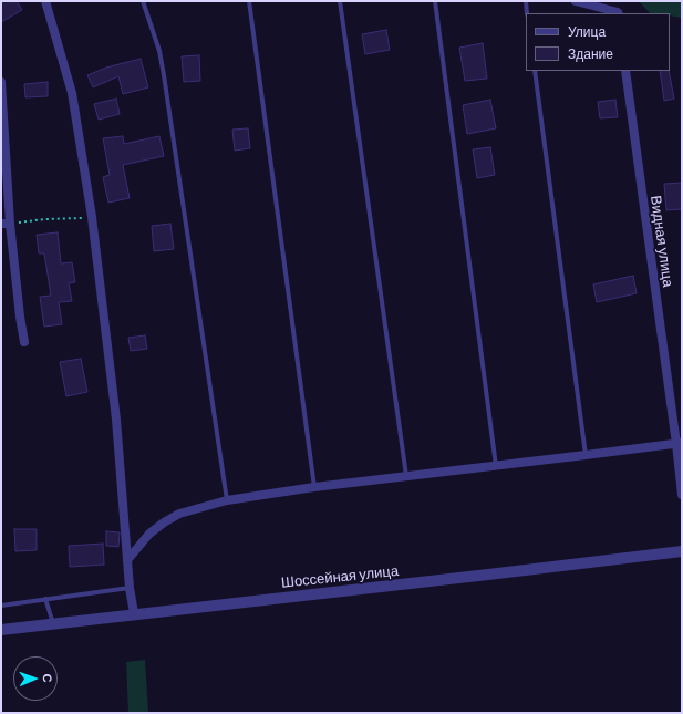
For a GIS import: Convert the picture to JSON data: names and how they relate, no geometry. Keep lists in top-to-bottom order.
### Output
{
  "streets": {
    "street": ["Видная улица", "Шоссейная улица"]
  },
  "legend": ["Улица", "Здание"],
  "north": "right"
}
